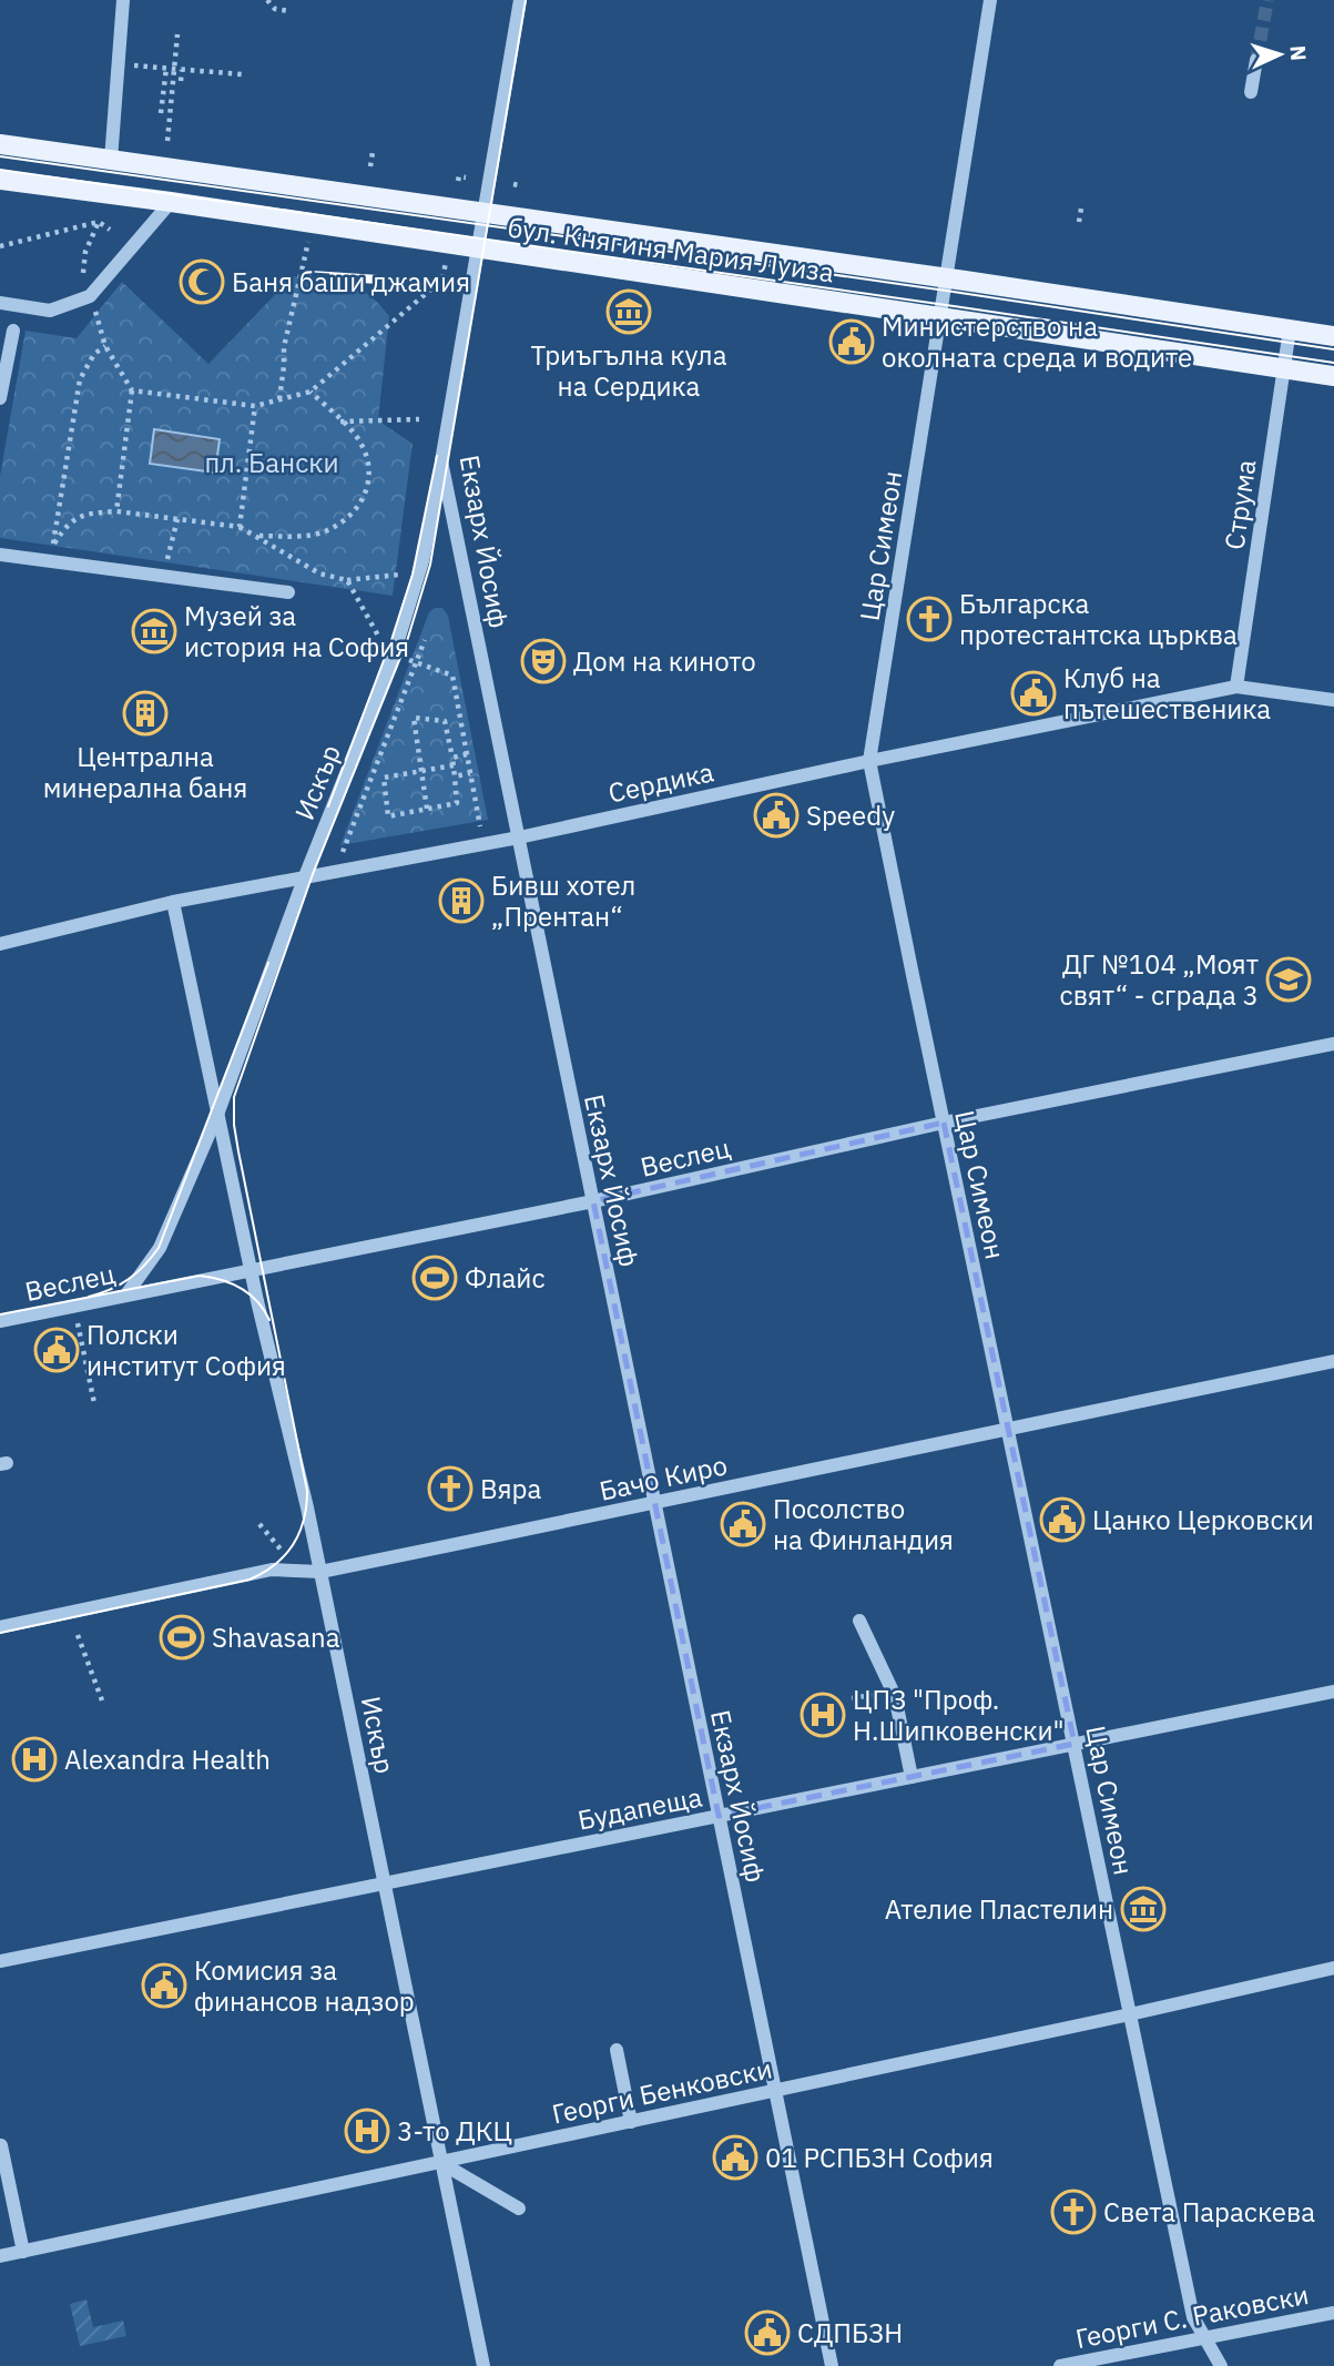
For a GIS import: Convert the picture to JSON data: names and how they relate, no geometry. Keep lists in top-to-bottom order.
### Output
{
  "streets": {
    "main road": ["бул. Княгиня Мария Луиза"],
    "street": [
      "Струма",
      "Екзарх Йосиф",
      "Цар Симеон",
      "Искър",
      "Сердика",
      "Веслец",
      "Бачо Киро",
      "Будапеща",
      "Георги Бенковски",
      "Георги С. Раковски"
    ]
  },
  "crossings": [
    ["бул. Княгиня Мария Луиза", "Струма"],
    ["бул. Княгиня Мария Луиза", "Екзарх Йосиф"],
    ["бул. Княгиня Мария Луиза", "Цар Симеон"],
    ["Струма", "Сердика"],
    ["Екзарх Йосиф", "Искър"],
    ["Екзарх Йосиф", "Сердика"],
    ["Екзарх Йосиф", "Веслец"],
    ["Екзарх Йосиф", "Бачо Киро"],
    ["Екзарх Йосиф", "Будапеща"],
    ["Екзарх Йосиф", "Георги Бенковски"],
    ["Цар Симеон", "Сердика"],
    ["Цар Симеон", "Веслец"],
    ["Цар Симеон", "Бачо Киро"],
    ["Цар Симеон", "Будапеща"],
    ["Цар Симеон", "Георги Бенковски"],
    ["Цар Симеон", "Георги С. Раковски"],
    ["Искър", "Сердика"],
    ["Искър", "Веслец"],
    ["Искър", "Бачо Киро"],
    ["Искър", "Будапеща"],
    ["Искър", "Георги Бенковски"]
  ],
  "parks": ["пл. Бански"],
  "places": {
    "mosque": ["Баня баши джамия"],
    "museum": ["Триъгълна кула на Сердика", "Музей за история на София", "Ателие Пластелин"],
    "public building": [
      "Министерство на околната среда и водите",
      "Клуб на пътешественика",
      "Speedy",
      "Полски институт София",
      "Цанко Церковски",
      "Посолство на Финландия",
      "Комисия за финансов надзор",
      "01 РСПБЗН София",
      "СДПБЗН"
    ],
    "church": ["Българска протестантска църква", "Вяра", "Света Параскева"],
    "theatre": ["Дом на киното"],
    "building": ["Централна минерална баня", "Бивш хотел „Прентан“"],
    "school or university": ["ДГ №104 „Моят свят“ - сграда 3"],
    "sports": ["Флайс", "Shavasana"],
    "hospital": ["ЦПЗ \"Проф. Н.Шипковенски\"", "Alexandra Health", "3-то ДКЦ"]
  },
  "north": "right"
}
